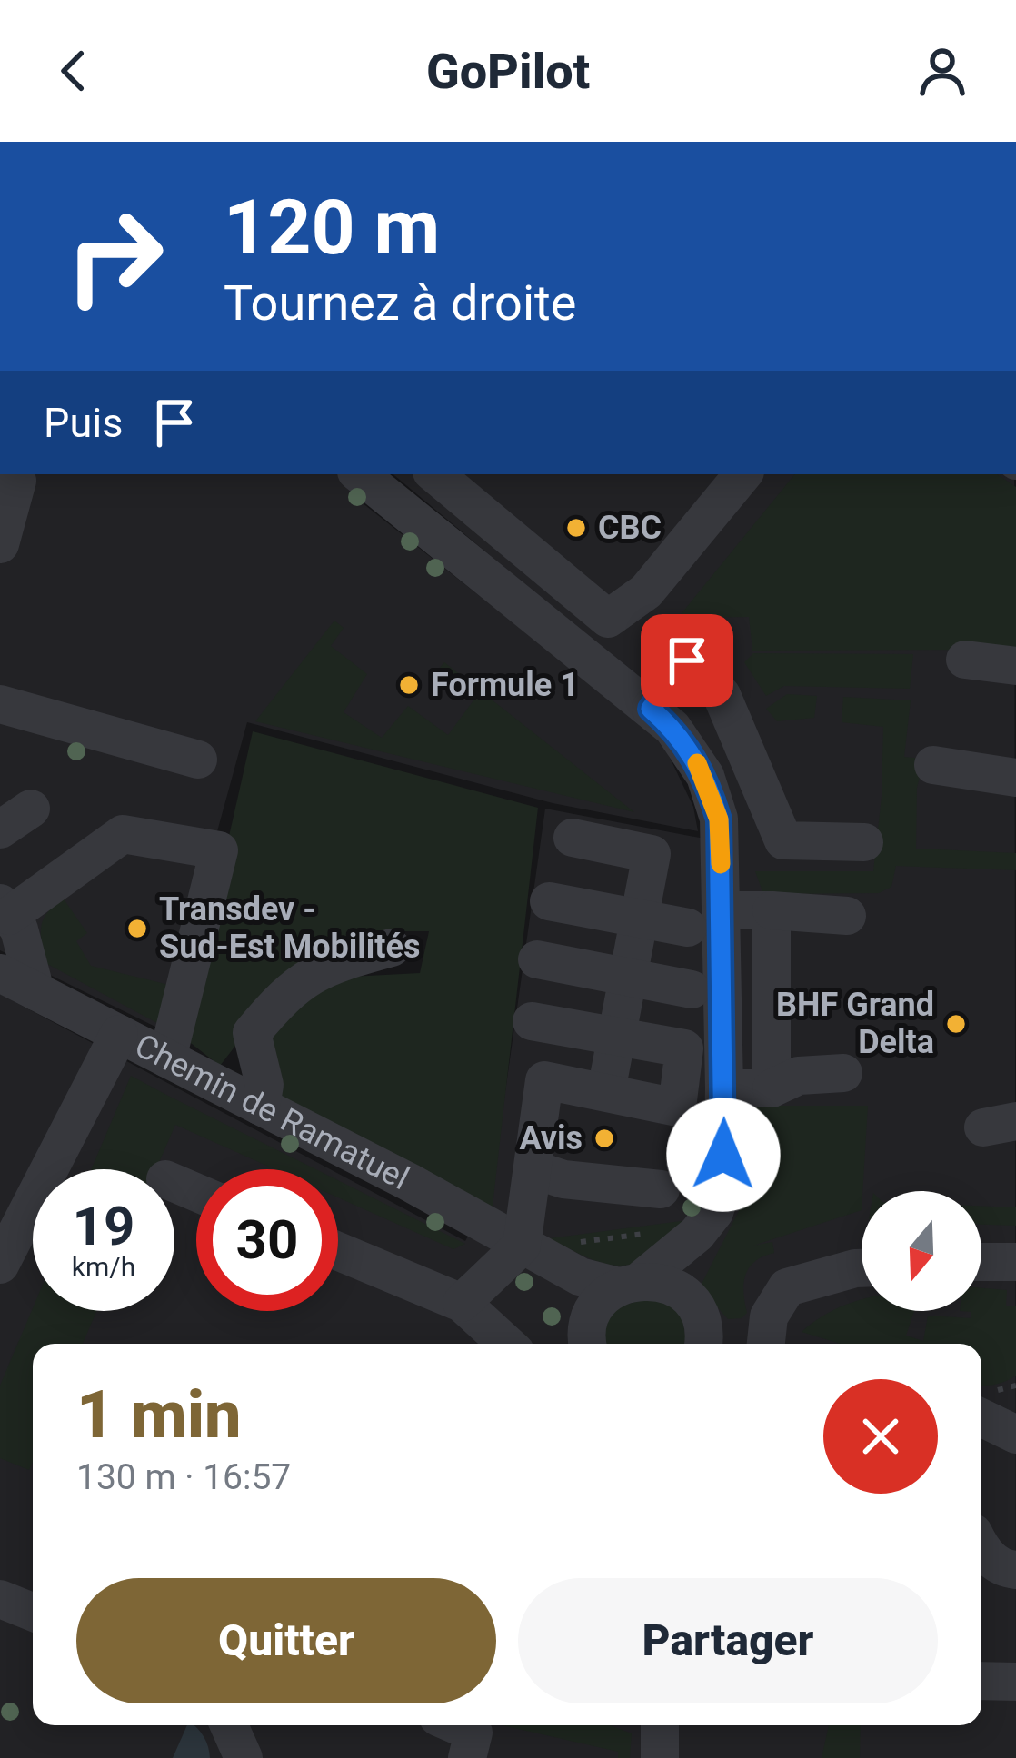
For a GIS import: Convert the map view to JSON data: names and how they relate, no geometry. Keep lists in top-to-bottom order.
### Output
{
  "streets": {
    "street": ["Chemin de Ramatuel"]
  },
  "places": [
    "CBC",
    "Formule 1",
    "Transdev - Sud-Est Mobilités",
    "BHF Grand Delta",
    "Avis"
  ],
  "north": "bottom",
  "page": {
    "header": "GoPilot",
    "turn": ["120 m", "Tournez à droite"],
    "then": "Puis",
    "speed": "19 km/h",
    "limit": "30",
    "heading": ["1 min", "130 m · 16:57"],
    "buttons": ["Quitter", "Partager"]
  }
}
